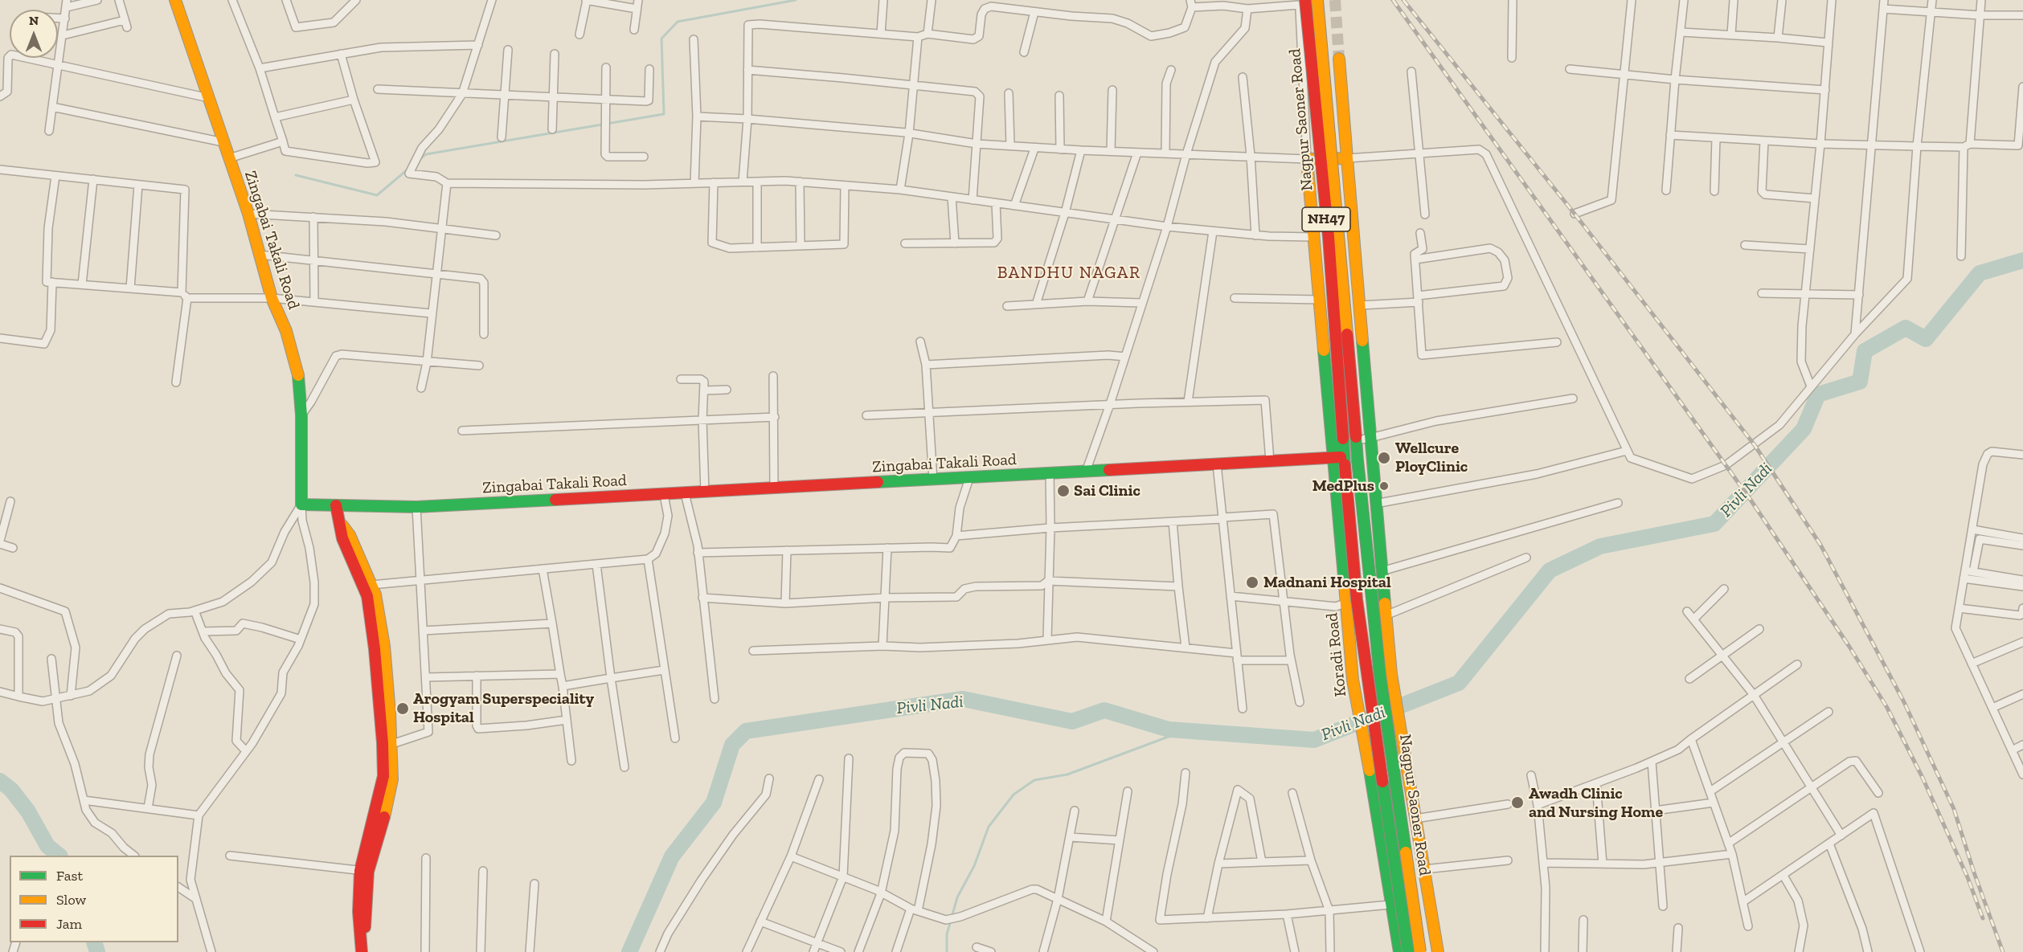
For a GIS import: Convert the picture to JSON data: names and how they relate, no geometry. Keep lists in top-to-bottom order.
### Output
{
  "streets": {
    "main road": [
      "Nagpur Saoner Road",
      "NH47",
      "Zingabai Takali Road",
      "Koradi Road"
    ]
  },
  "crossings": [
    ["Nagpur Saoner Road", "NH47"],
    ["Nagpur Saoner Road", "Zingabai Takali Road"],
    ["Nagpur Saoner Road", "Koradi Road"],
    ["Zingabai Takali Road", "Koradi Road"]
  ],
  "districts": ["BANDHU NAGAR"],
  "water": ["Pivli Nadi"],
  "places": [
    "Wellcure PloyClinic",
    "MedPlus",
    "Sai Clinic",
    "Madnani Hospital",
    "Arogyam Superspeciality Hospital",
    "Awadh Clinic and Nursing Home"
  ],
  "legend": ["Fast", "Slow", "Jam"],
  "north": "top"
}
